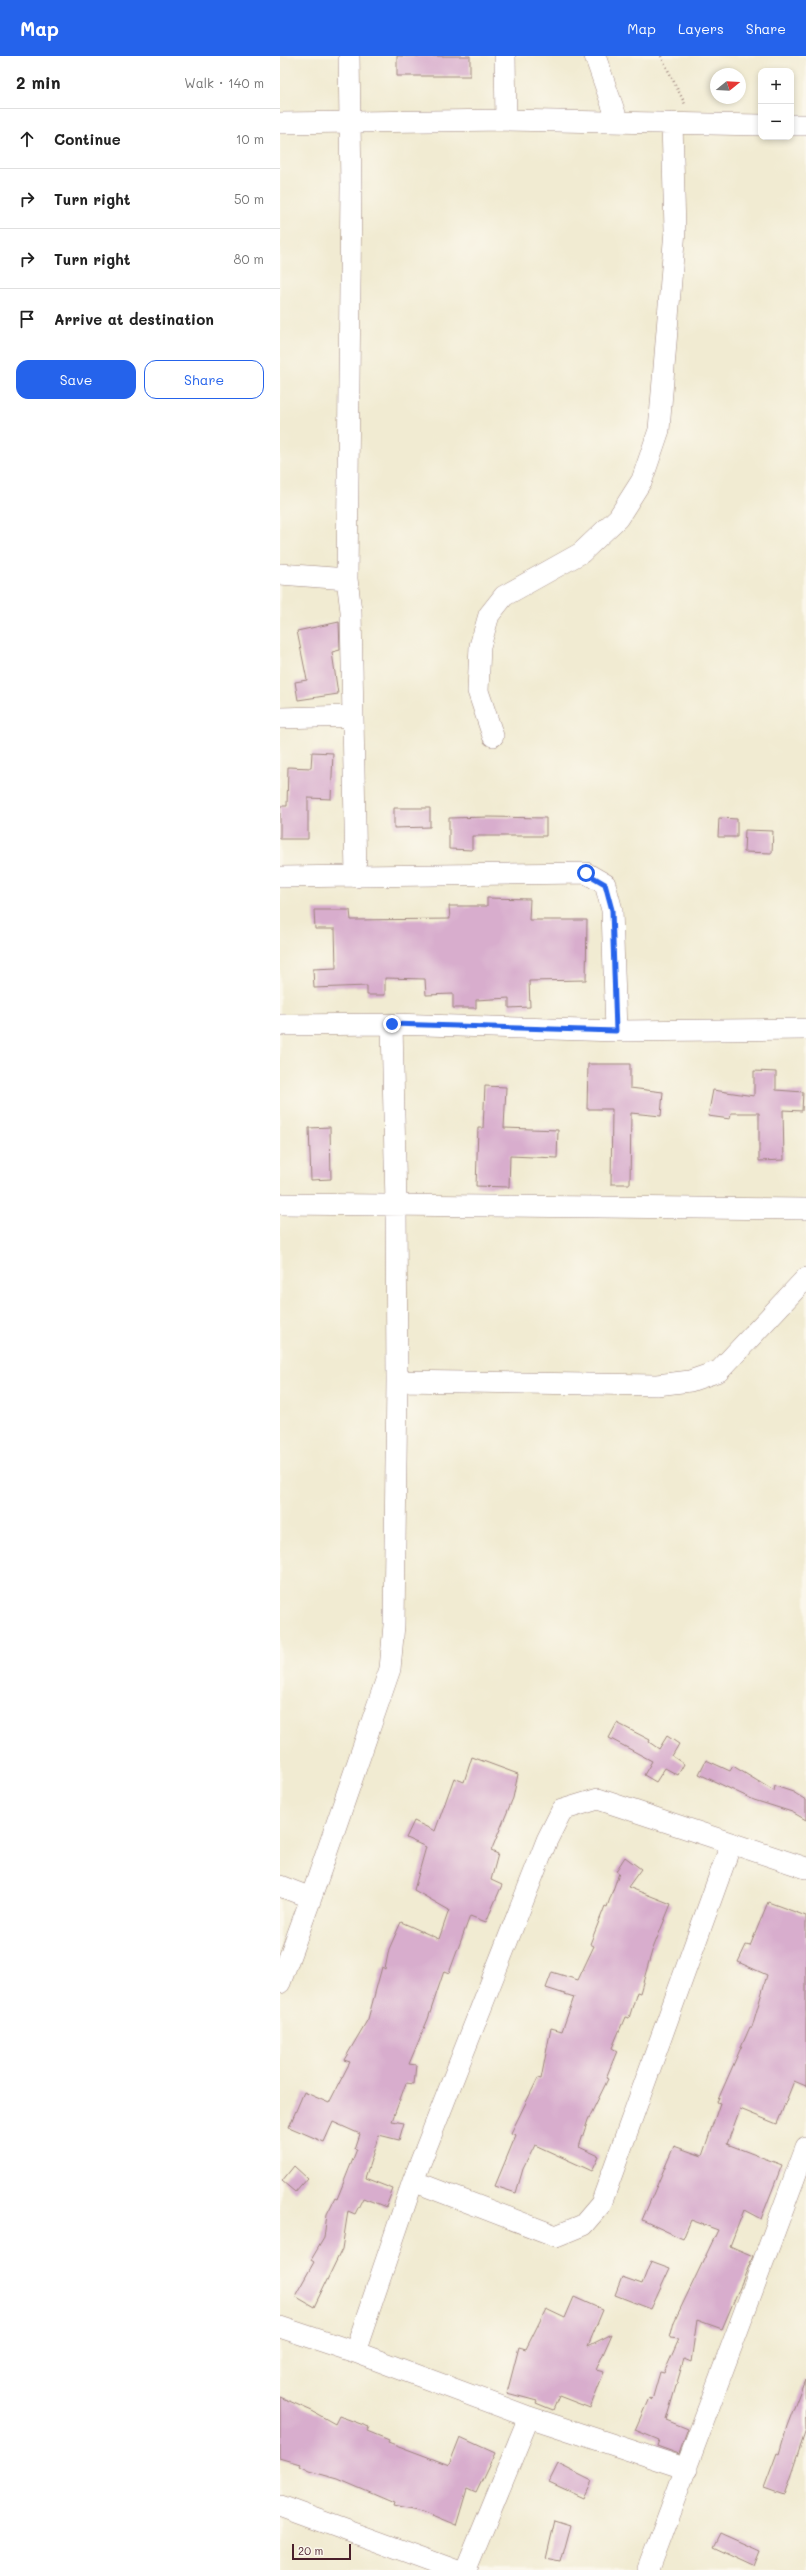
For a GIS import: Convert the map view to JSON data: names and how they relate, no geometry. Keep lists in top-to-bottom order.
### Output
{
  "scale_bar": "20 m",
  "north": "right",
  "page": {
    "header": "Map",
    "nav": ["Map", "Layers", "Share"],
    "heading": ["2 min", "Walk · 140 m"],
    "map_buttons": ["+", "−"],
    "list": [
      ["Continue", "10 m"],
      ["Turn right", "50 m"],
      ["Turn right", "80 m"],
      "Arrive at destination"
    ],
    "buttons": ["Save", "Share"],
    "scale": "20 m"
  }
}
